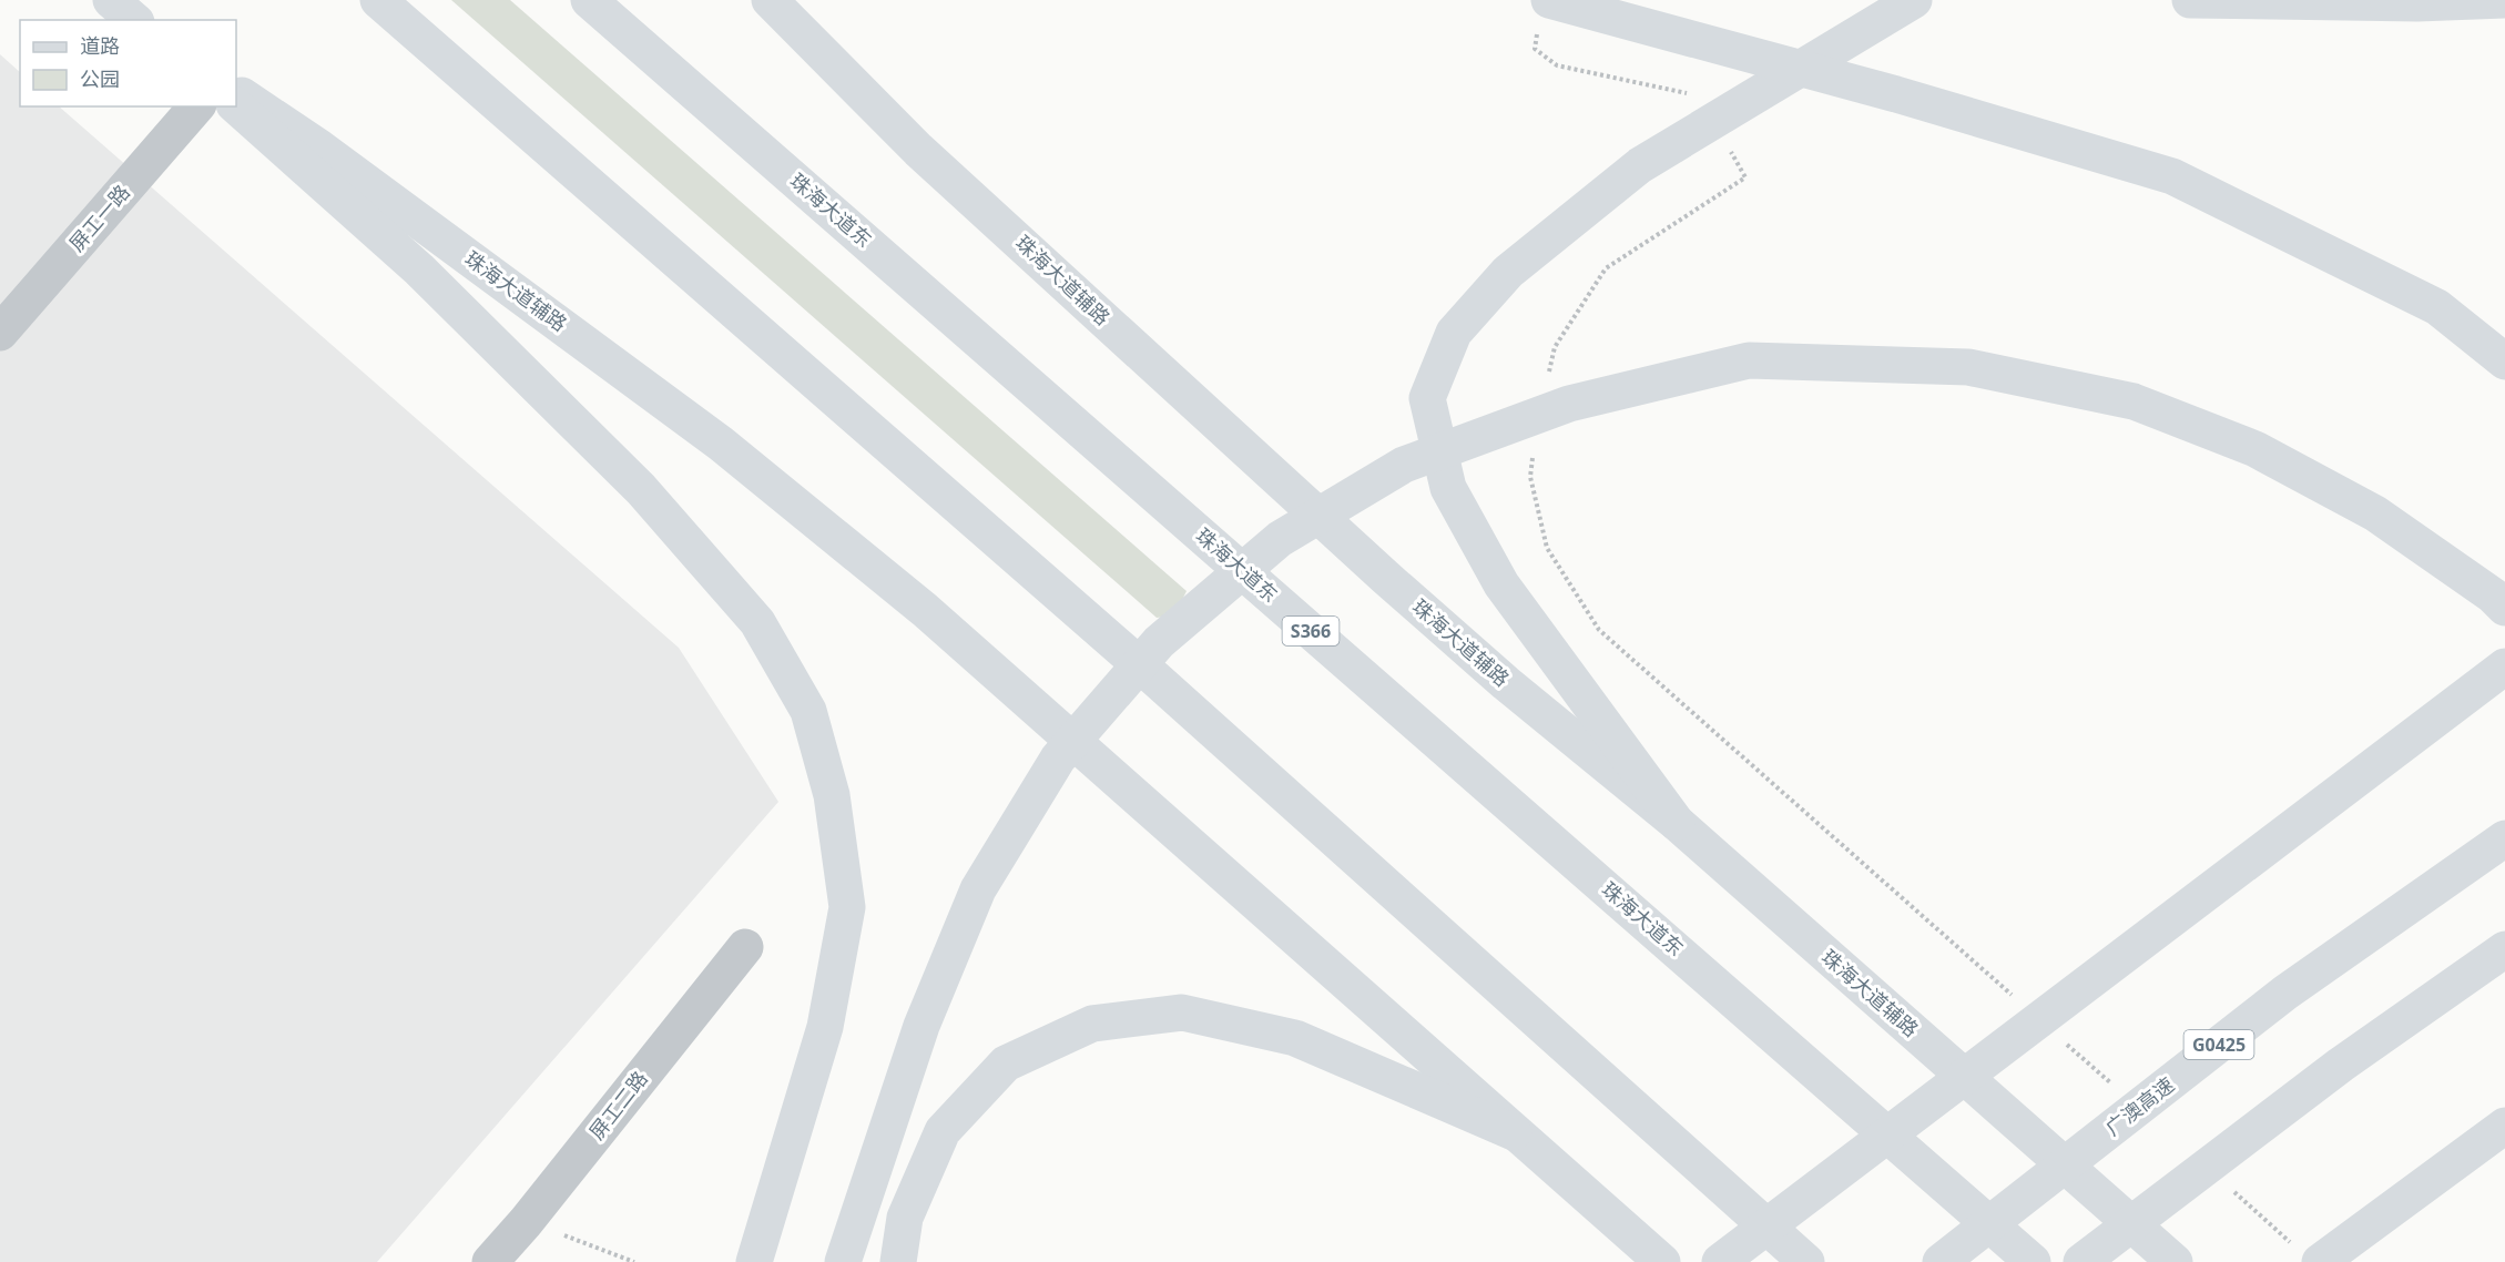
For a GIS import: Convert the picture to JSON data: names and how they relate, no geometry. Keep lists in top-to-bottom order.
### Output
{
  "streets": {
    "main road": [
      "珠海大道东",
      "珠海大道辅路",
      "S366",
      "G0425",
      "广澳高速"
    ],
    "street": ["屏工一路", "屏工二路"]
  },
  "legend": ["道路", "公园"]
}
